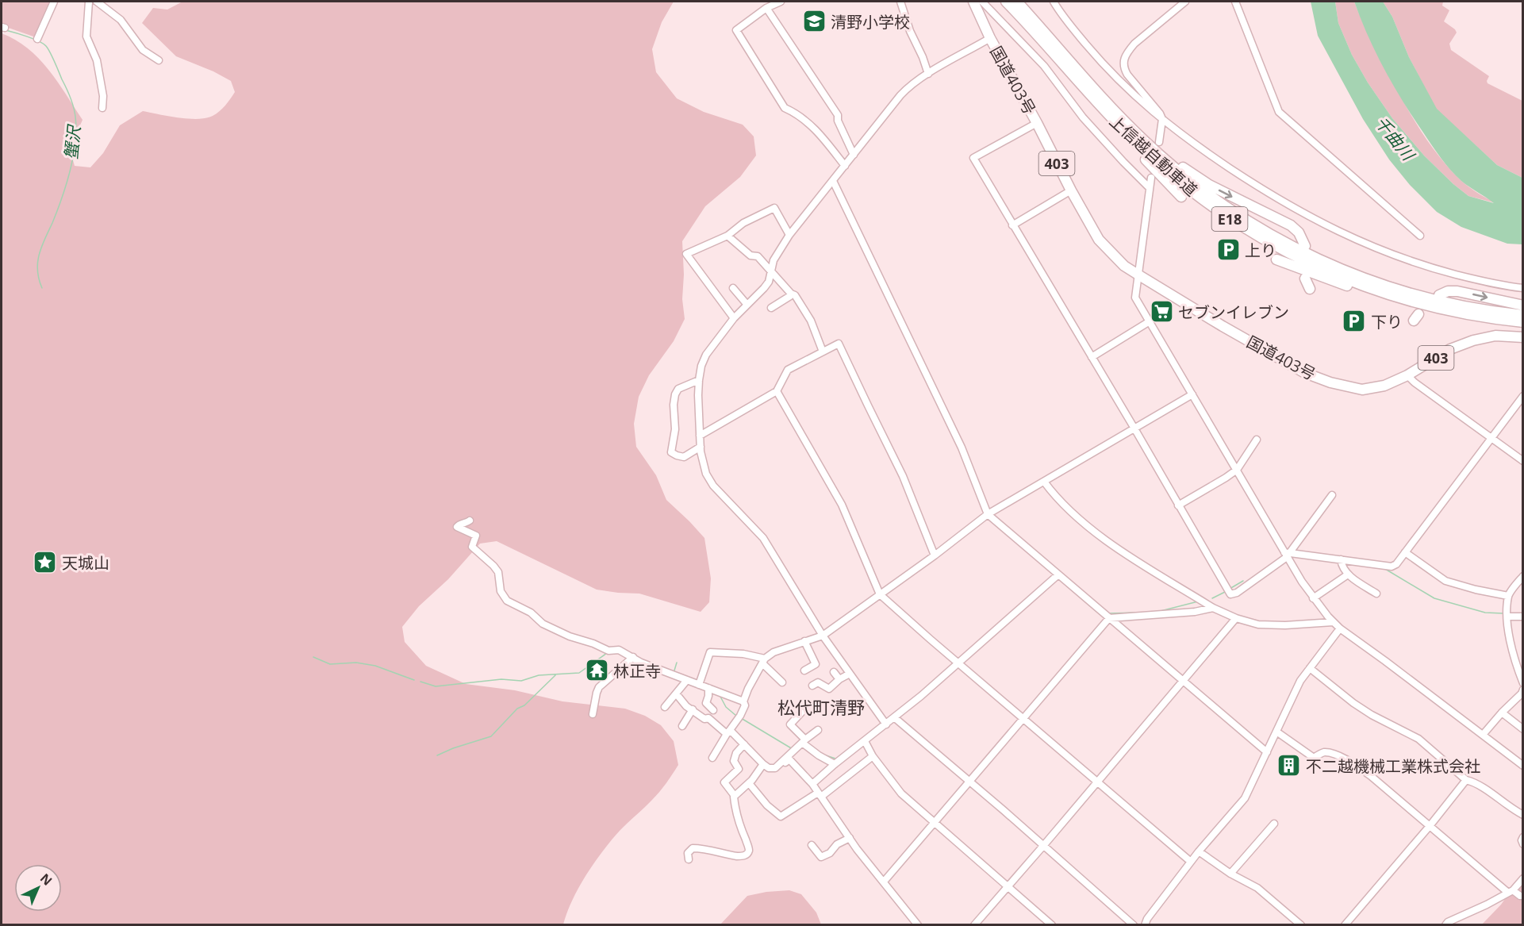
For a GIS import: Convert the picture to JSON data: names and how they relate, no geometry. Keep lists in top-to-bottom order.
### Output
{
  "streets": {
    "highway": [
      "国道403号",
      "上信越自動車道",
      "403",
      "E18"
    ]
  },
  "districts": ["松代町清野"],
  "water": ["千曲川", "蟹沢"],
  "places": {
    "school or university": ["清野小学校"],
    "parking": ["上り", "下り"],
    "supermarket": ["セブンイレブン"],
    "place": ["天城山"],
    "temple": ["林正寺"],
    "building": ["不二越機械工業株式会社"]
  },
  "north": "top right"
}
